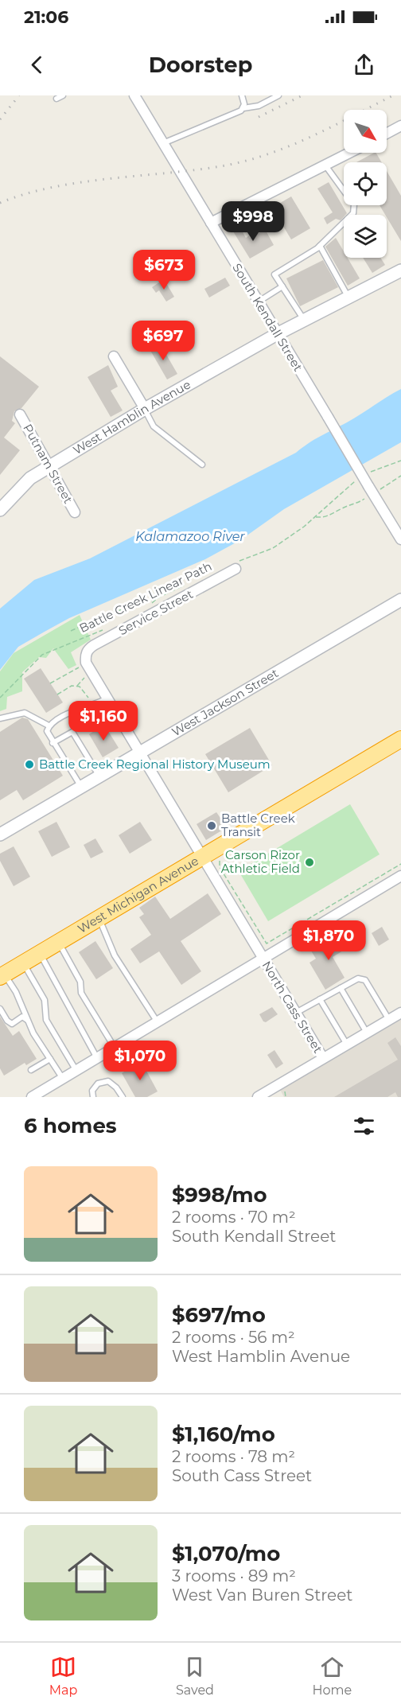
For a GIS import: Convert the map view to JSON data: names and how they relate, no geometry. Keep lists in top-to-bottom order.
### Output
{
  "streets": {
    "highway": ["West Michigan Avenue"],
    "street": [
      "South Kendall Street",
      "West Hamblin Avenue",
      "Putnam Street",
      "Service Street",
      "West Jackson Street",
      "North Cass Street"
    ],
    "path": ["Battle Creek Linear Path"]
  },
  "crossings": [
    ["South Kendall Street", "West Hamblin Avenue"],
    ["West Hamblin Avenue", "Putnam Street"],
    ["Service Street", "North Cass Street"],
    ["West Jackson Street", "North Cass Street"],
    ["West Michigan Avenue", "North Cass Street"]
  ],
  "water": ["Kalamazoo River"],
  "places": ["Battle Creek Regional History Museum", "Battle Creek Transit", "Carson Rizor Athletic Field"],
  "north": "bottom right",
  "page": {
    "status": "21:06",
    "header": "Doorstep",
    "price": [
      "$998",
      "$673",
      "$697",
      "$1,160",
      "$1,870",
      "$1,070"
    ],
    "heading": "6 homes",
    "list": [
      {
        "name": "$998/mo",
        "note": "2 rooms · 70 m² · South Kendall Street"
      },
      {
        "name": "$697/mo",
        "note": "2 rooms · 56 m² · West Hamblin Avenue"
      },
      {
        "name": "$1,160/mo",
        "note": "2 rooms · 78 m² · South Cass Street"
      },
      {
        "name": "$1,070/mo",
        "note": "3 rooms · 89 m² · West Van Buren Street"
      }
    ],
    "tabs": ["Map", "Saved", "Home"]
  }
}
